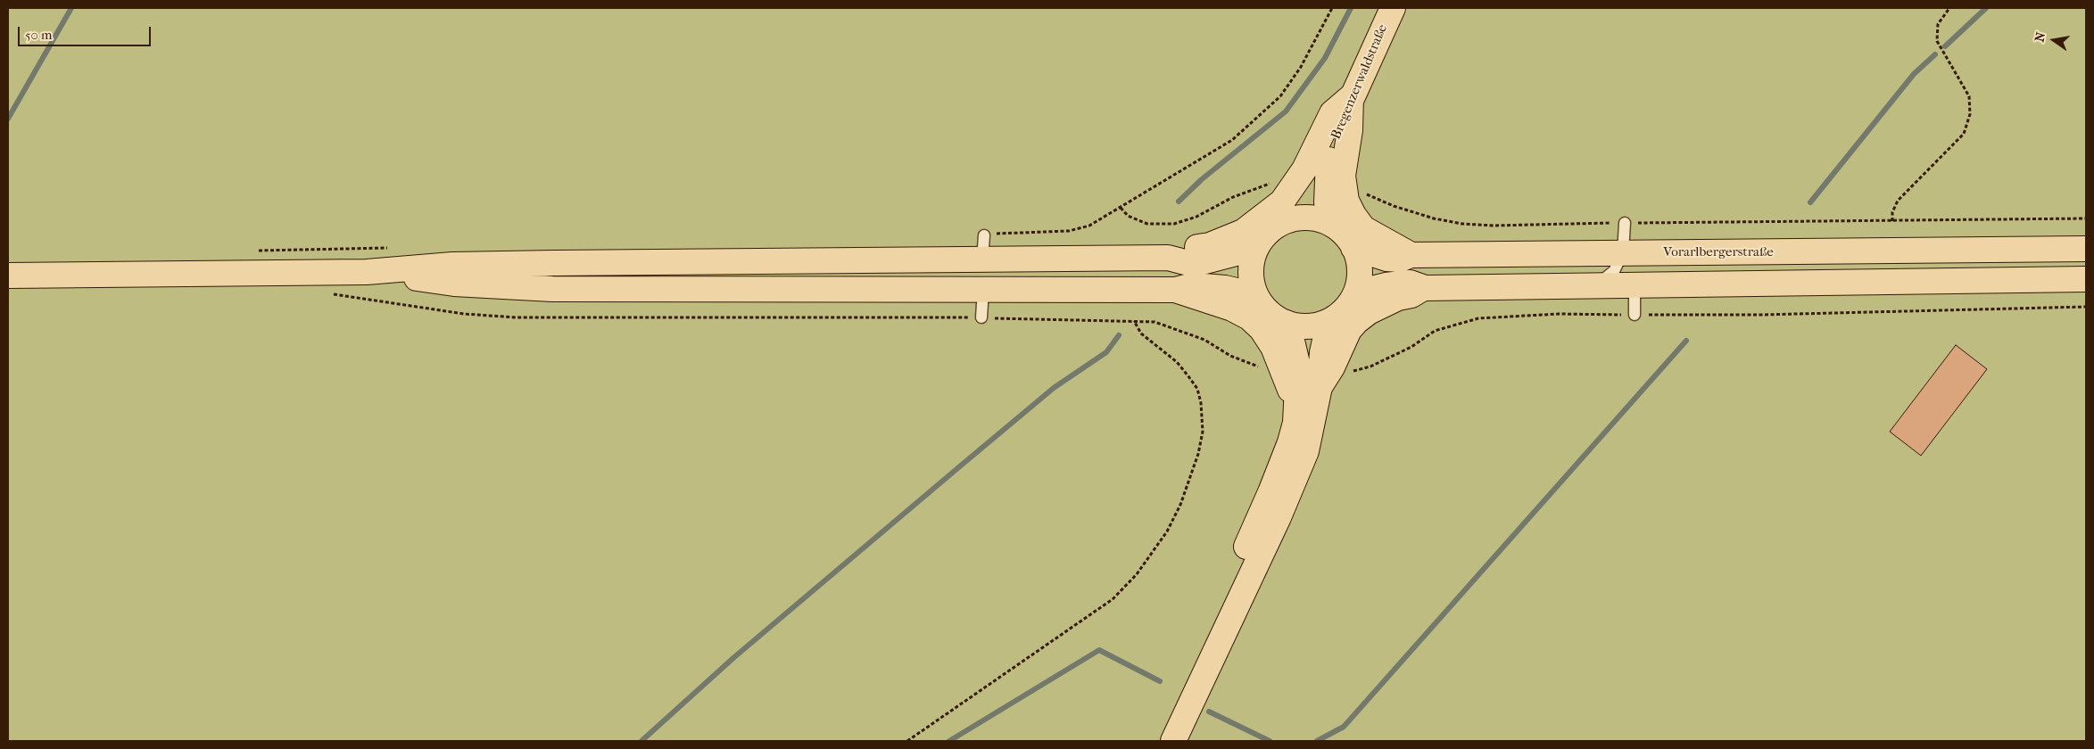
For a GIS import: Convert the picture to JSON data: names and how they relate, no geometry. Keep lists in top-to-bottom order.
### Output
{
  "streets": {
    "main road": ["Bregenzerwaldstraße", "Vorarlbergerstraße"]
  },
  "crossings": [
    ["Bregenzerwaldstraße", "Vorarlbergerstraße"]
  ],
  "scale_bar": "50 m",
  "north": "left"
}
